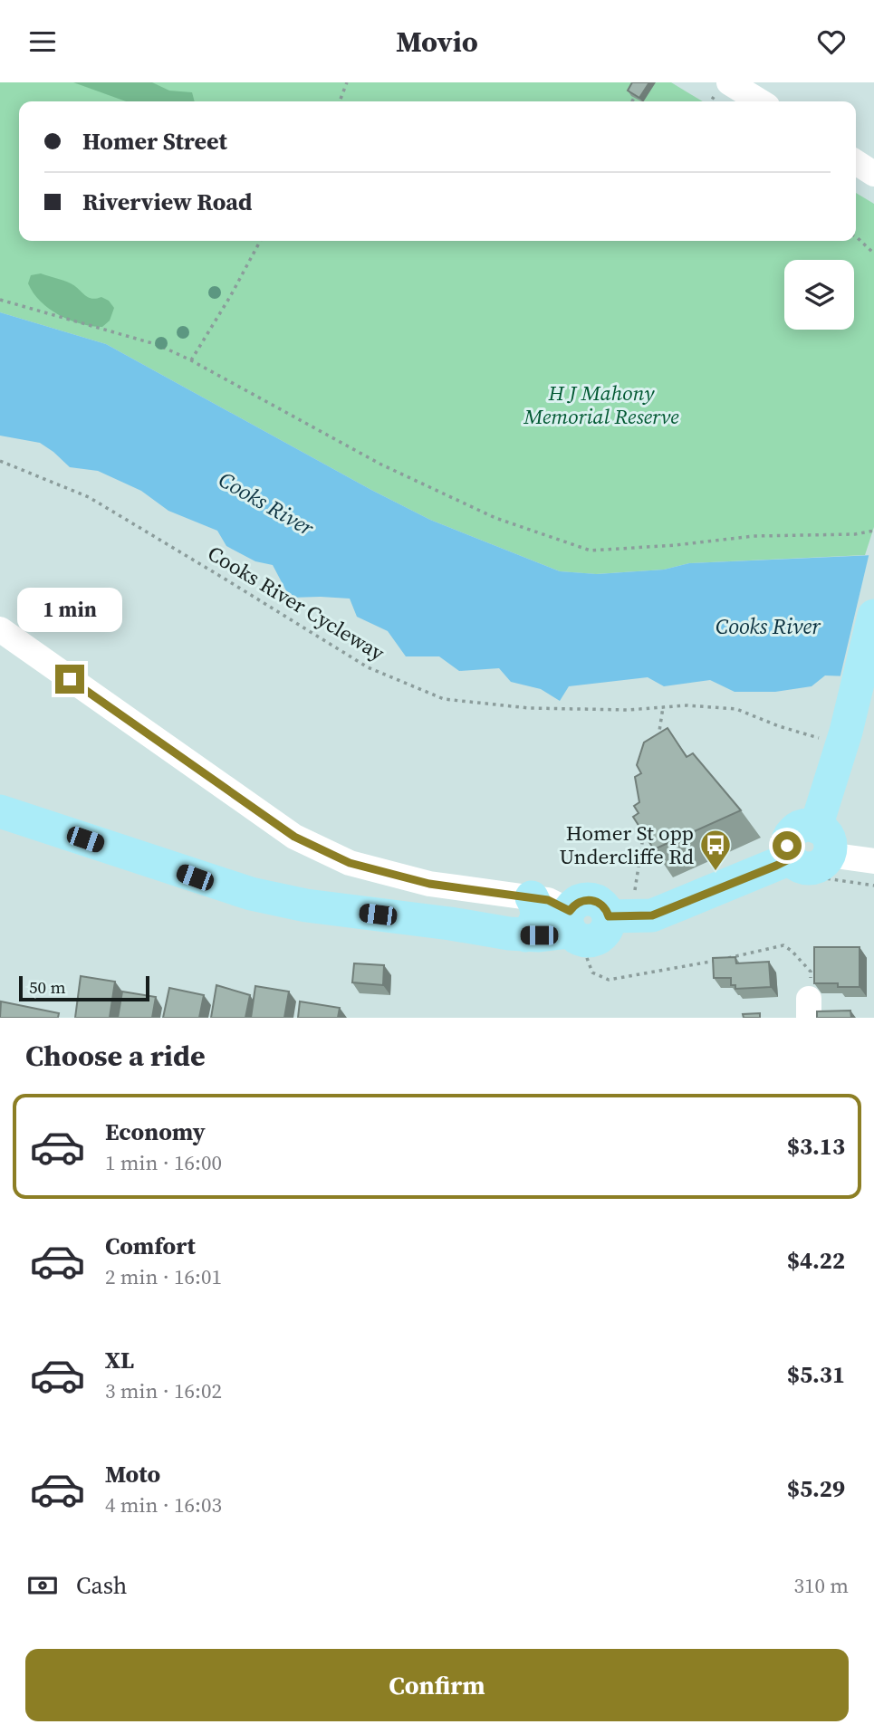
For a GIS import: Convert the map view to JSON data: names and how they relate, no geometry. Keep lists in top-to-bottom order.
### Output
{
  "streets": {
    "path": ["Cooks River Cycleway"]
  },
  "water": ["Cooks River"],
  "parks": ["H J Mahony Memorial Reserve"],
  "places": {
    "bus stop": ["Homer St opp Undercliffe Rd"]
  },
  "scale_bar": "50 m",
  "page": {
    "header": "Movio",
    "banner": ["Homer Street", "Riverview Road"],
    "bubble": "1 min",
    "scale": "50 m",
    "heading": "Choose a ride",
    "list": [
      {
        "name": "Economy",
        "note": "1 min · 16:00",
        "value": "$3.13"
      },
      {
        "name": "Comfort",
        "note": "2 min · 16:01",
        "value": "$4.22"
      },
      {
        "name": "XL",
        "note": "3 min · 16:02",
        "value": "$5.31"
      },
      {
        "name": "Moto",
        "note": "4 min · 16:03",
        "value": "$5.29"
      }
    ],
    "pay": ["Cash", "310 m"],
    "buttons": "Confirm"
  }
}
